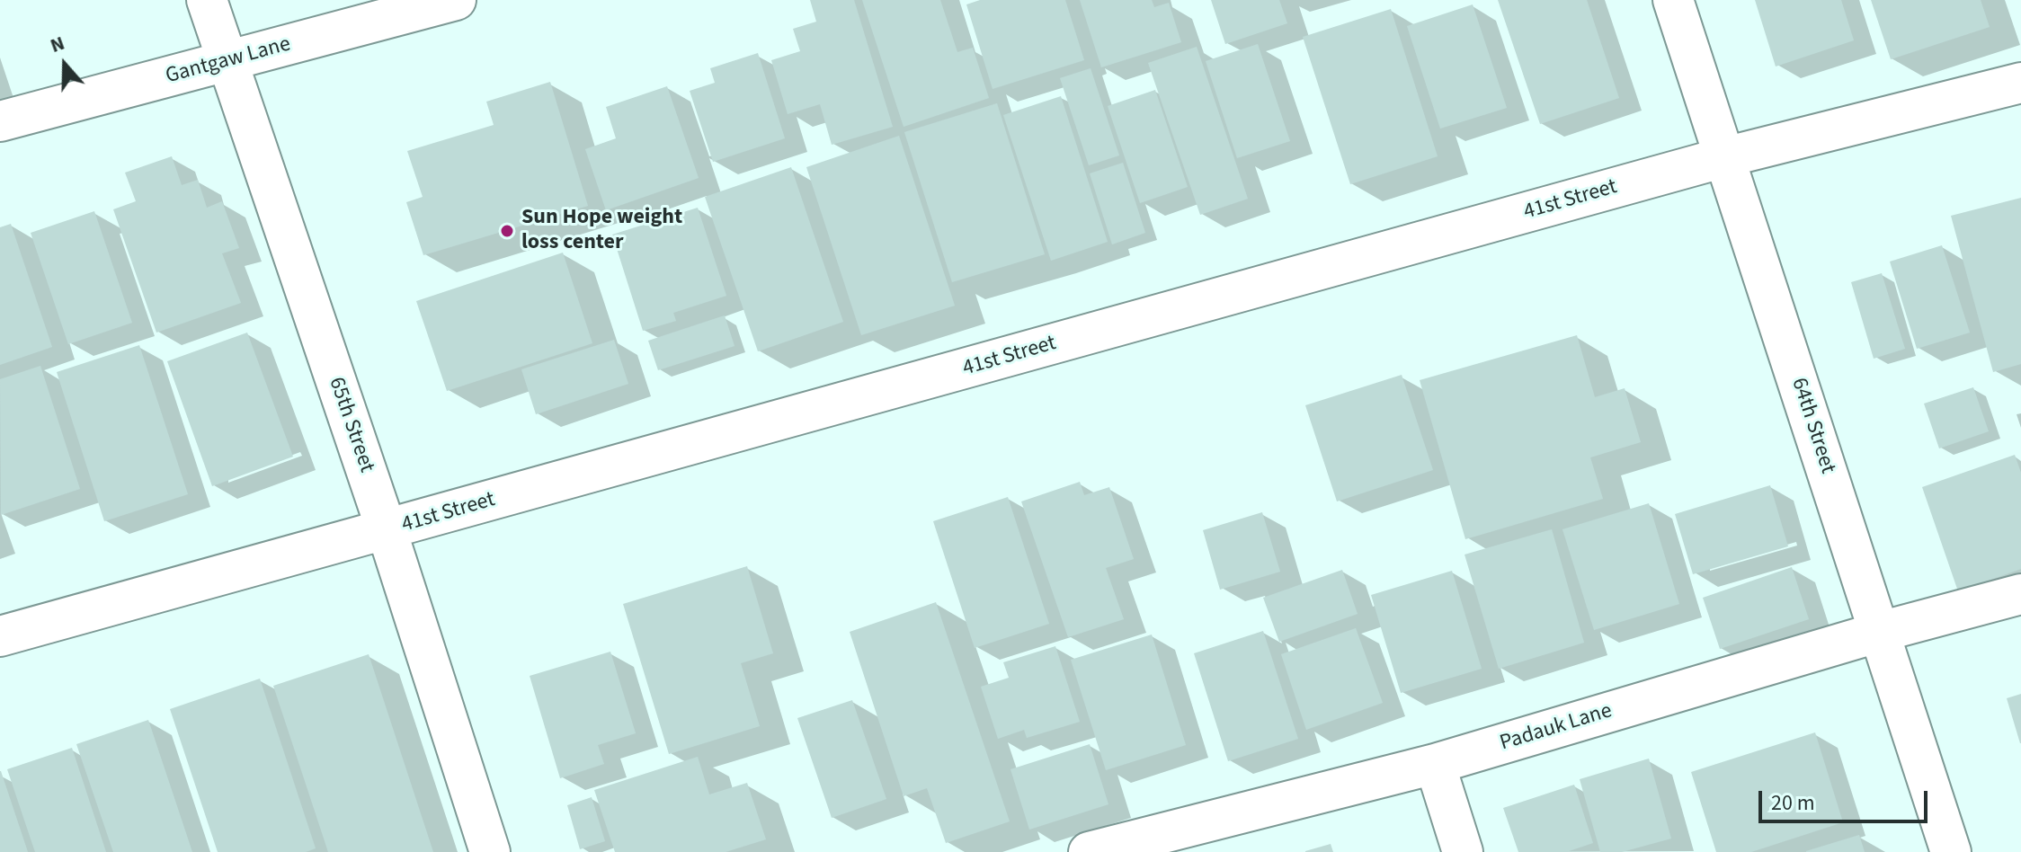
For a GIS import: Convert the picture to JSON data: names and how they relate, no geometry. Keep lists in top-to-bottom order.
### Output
{
  "streets": {
    "street": [
      "Gantgaw Lane",
      "41st Street",
      "65th Street",
      "64th Street",
      "Padauk Lane"
    ]
  },
  "crossings": [
    ["Gantgaw Lane", "65th Street"],
    ["41st Street", "65th Street"],
    ["41st Street", "64th Street"],
    ["64th Street", "Padauk Lane"]
  ],
  "places": ["Sun Hope weight loss center"],
  "scale_bar": "20 m",
  "north": "top"
}
